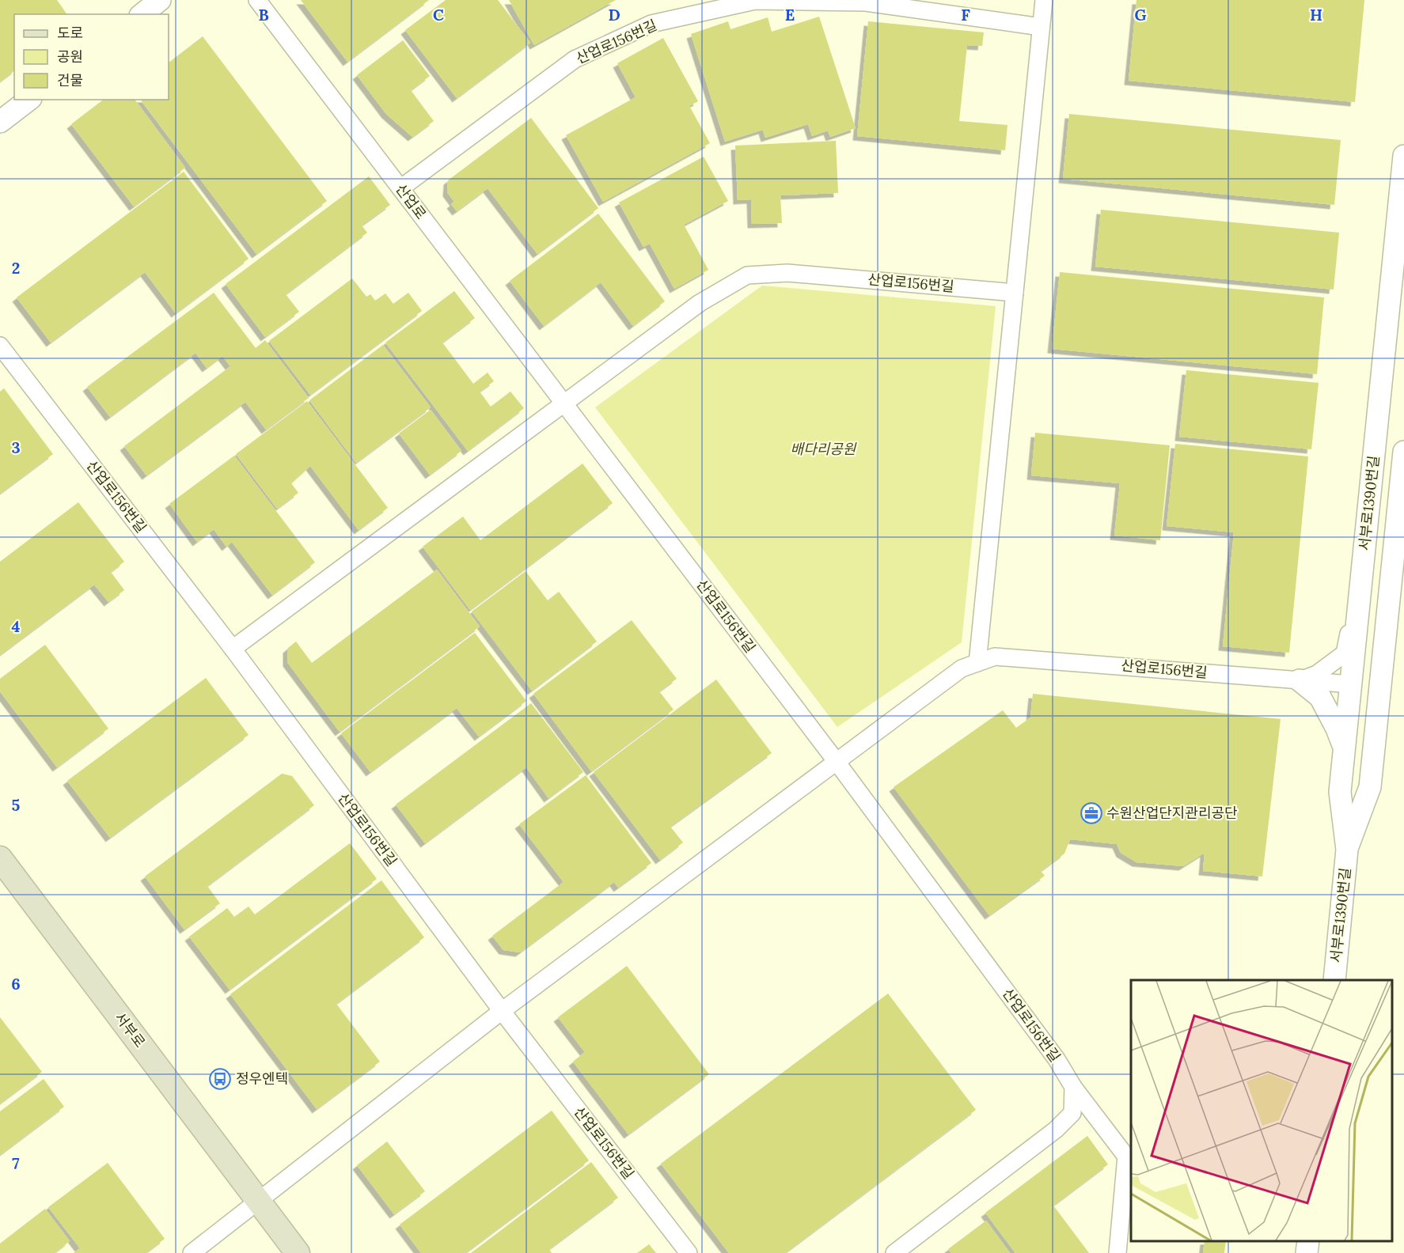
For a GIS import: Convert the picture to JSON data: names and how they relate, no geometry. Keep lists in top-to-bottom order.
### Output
{
  "streets": {
    "main road": ["서부로"],
    "street": ["산업로156번길", "산업로", "서부로1390번길"]
  },
  "crossings": [
    ["산업로156번길", "산업로"],
    ["산업로156번길", "서부로1390번길"]
  ],
  "parks": ["배다리공원"],
  "places": {
    "office": ["수원산업단지관리공단"],
    "bus stop": ["정우엔텍"]
  },
  "legend": ["도로", "공원", "건물"],
  "grid": {
    "columns": [
      "B",
      "C",
      "D",
      "E",
      "F",
      "G",
      "H"
    ],
    "rows": [
      "2",
      "3",
      "4",
      "5",
      "6",
      "7"
    ]
  }
}
